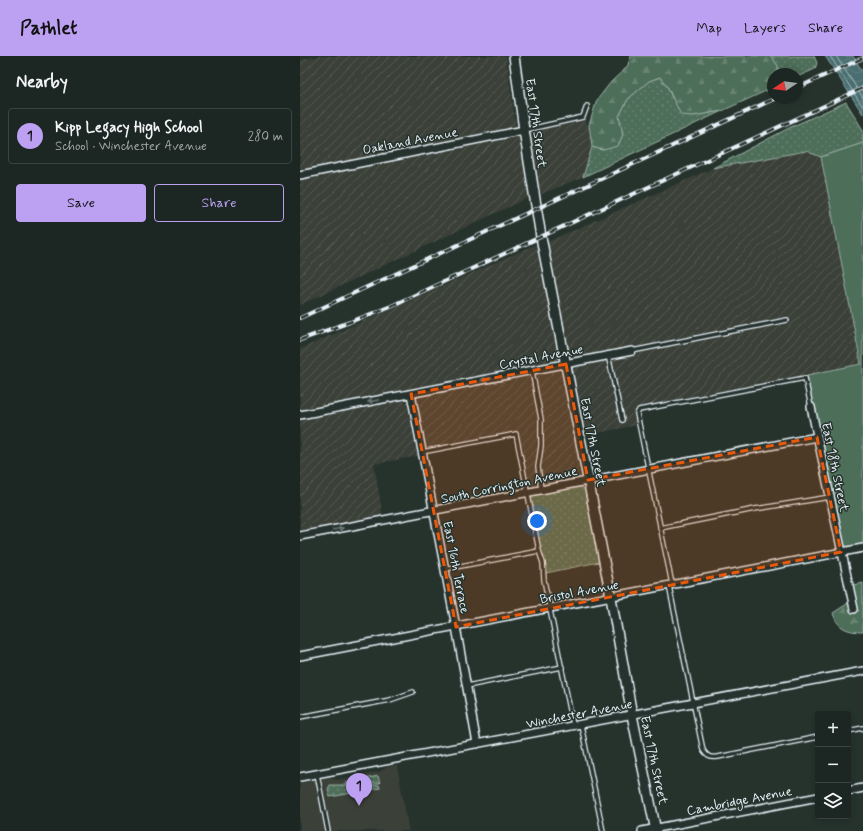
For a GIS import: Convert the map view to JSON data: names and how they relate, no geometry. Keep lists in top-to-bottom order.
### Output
{
  "streets": {
    "street": [
      "East 17th Street",
      "Oakland Avenue",
      "Crystal Avenue",
      "East 18th Street",
      "South Corrington Avenue",
      "East 16th Terrace",
      "Bristol Avenue",
      "Winchester Avenue",
      "Cambridge Avenue"
    ]
  },
  "crossings": [
    ["East 17th Street", "Oakland Avenue"],
    ["East 17th Street", "Crystal Avenue"],
    ["East 17th Street", "South Corrington Avenue"],
    ["East 17th Street", "Bristol Avenue"],
    ["East 17th Street", "Winchester Avenue"],
    ["East 17th Street", "Cambridge Avenue"],
    ["Crystal Avenue", "East 16th Terrace"],
    ["East 18th Street", "South Corrington Avenue"],
    ["East 18th Street", "Bristol Avenue"],
    ["South Corrington Avenue", "East 16th Terrace"],
    ["East 16th Terrace", "Bristol Avenue"],
    ["East 16th Terrace", "Winchester Avenue"]
  ],
  "one_way": ["Crystal Avenue"],
  "north": "left",
  "page": {
    "header": "Pathlet",
    "nav": ["Map", "Layers", "Share"],
    "heading": "Nearby",
    "list": [
      {
        "mark": "1",
        "name": "Kipp Legacy High School",
        "note": "School · Winchester Avenue",
        "value": "280 m"
      }
    ],
    "buttons": ["Save", "Share"],
    "map_buttons": ["+", "−"],
    "pins": "1"
  }
}
